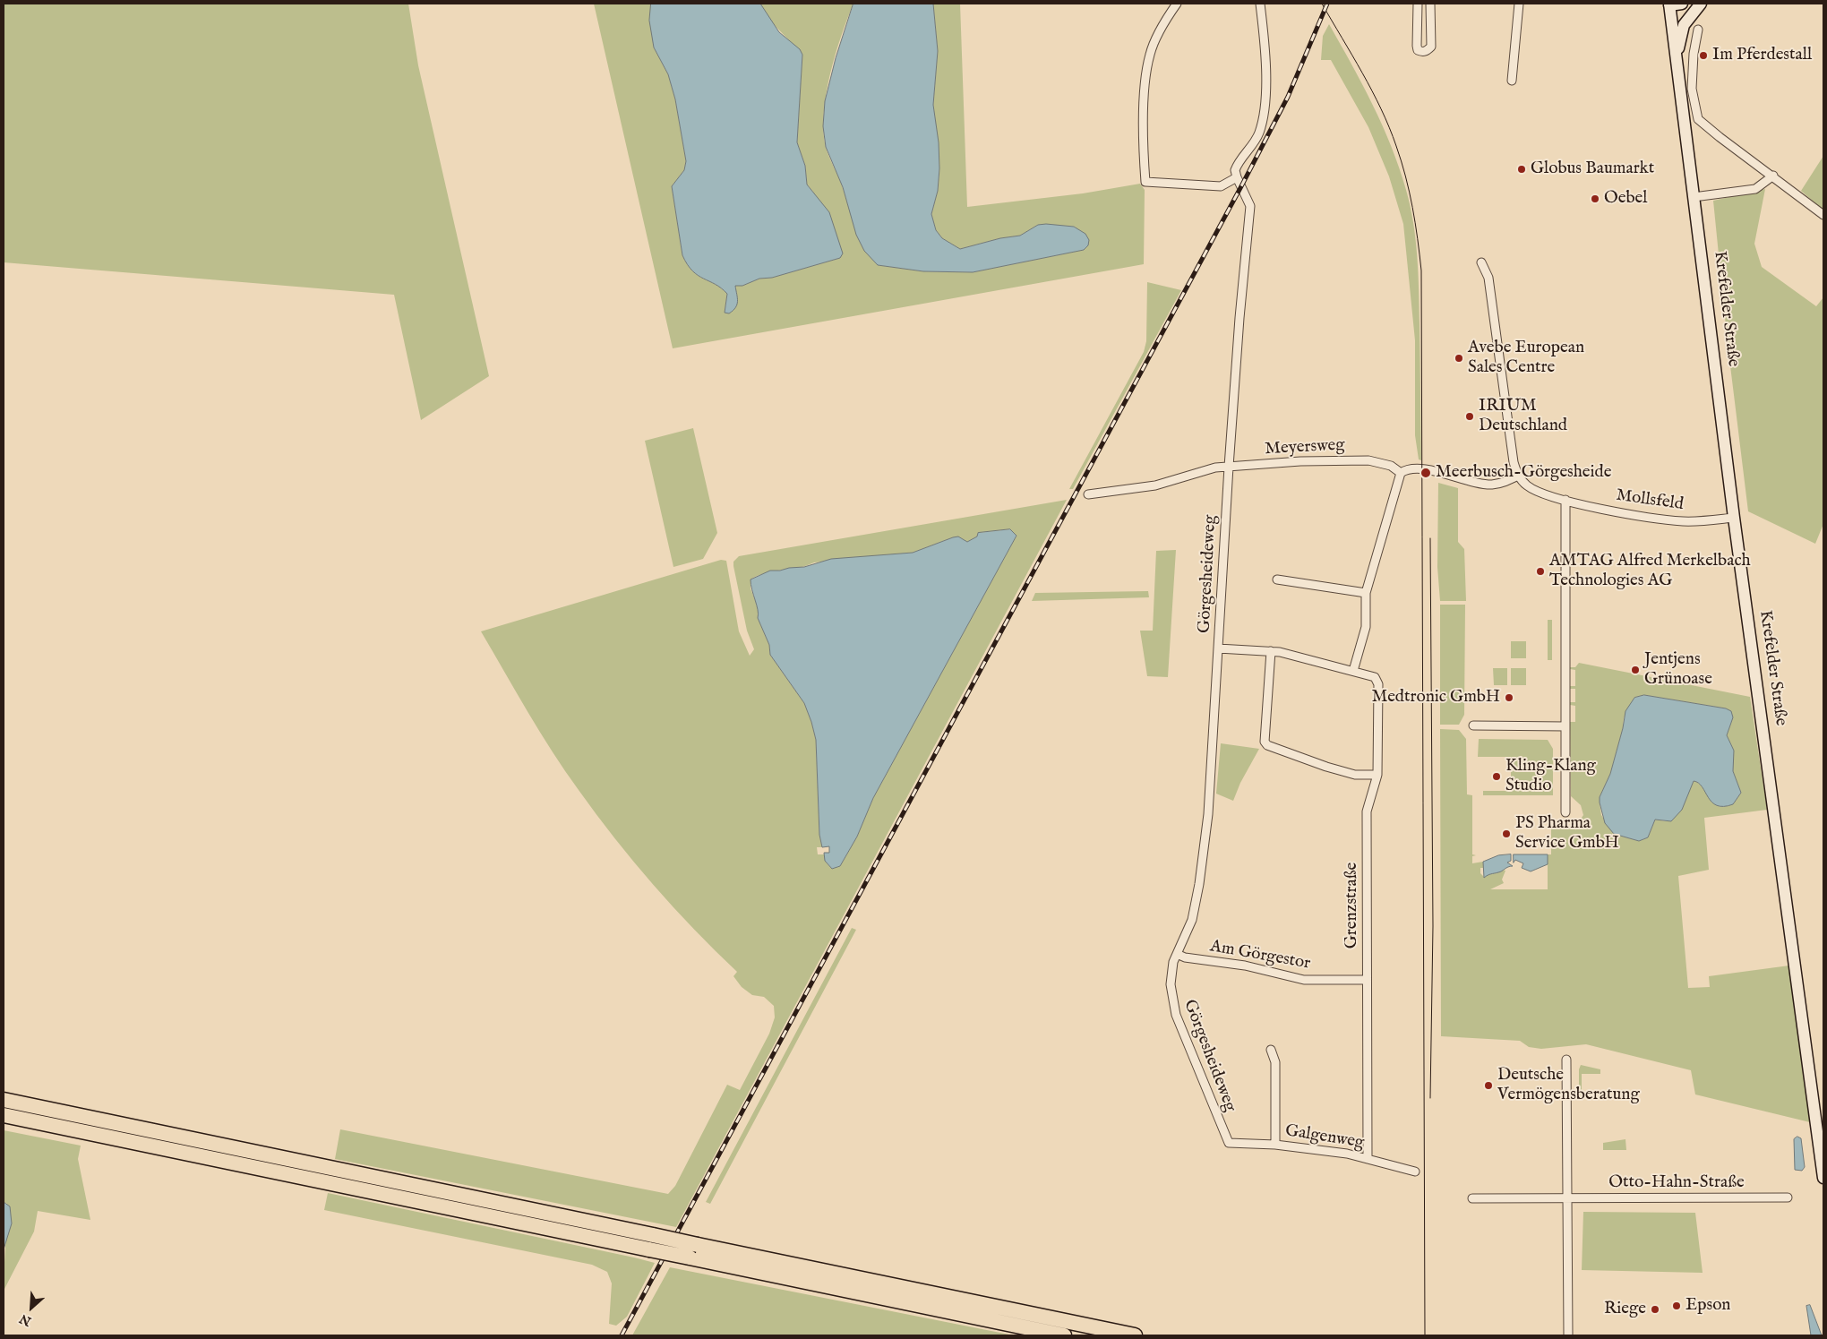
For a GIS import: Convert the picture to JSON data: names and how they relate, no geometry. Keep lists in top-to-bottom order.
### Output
{
  "streets": {
    "main road": ["Krefelder Straße"],
    "street": [
      "Meyersweg",
      "Mollsfeld",
      "Görgesheideweg",
      "Grenzstraße",
      "Am Görgestor",
      "Galgenweg",
      "Otto-Hahn-Straße"
    ]
  },
  "crossings": [
    ["Krefelder Straße", "Mollsfeld"],
    ["Meyersweg", "Görgesheideweg"],
    ["Görgesheideweg", "Grenzstraße"],
    ["Görgesheideweg", "Am Görgestor"],
    ["Görgesheideweg", "Galgenweg"],
    ["Grenzstraße", "Am Görgestor"],
    ["Grenzstraße", "Galgenweg"]
  ],
  "places": [
    "Im Pferdestall",
    "Globus Baumarkt",
    "Oebel",
    "Avebe European Sales Centre",
    "IRIUM Deutschland",
    "Meerbusch-Görgesheide",
    "AMTAG Alfred Merkelbach Technologies AG",
    "Jentjens Grünoase",
    "Medtronic GmbH",
    "Kling-Klang Studio",
    "PS Pharma Service GmbH",
    "Deutsche Vermögensberatung",
    "Epson",
    "Riege"
  ],
  "north": "bottom left"
}
